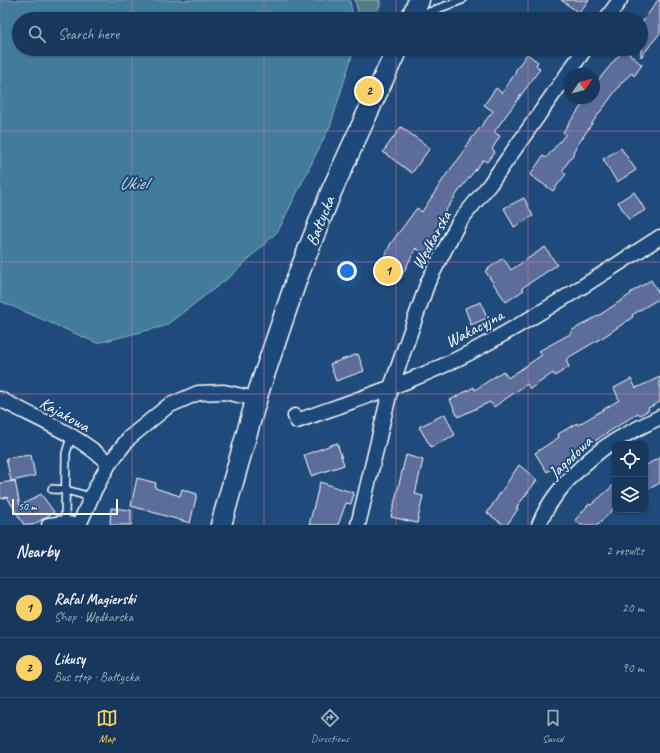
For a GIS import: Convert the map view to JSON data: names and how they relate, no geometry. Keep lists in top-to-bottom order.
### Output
{
  "streets": {
    "main road": ["Bałtycka"],
    "street": [
      "Wędkarska",
      "Wakacyjna",
      "Kajakowa",
      "Jagodowa"
    ]
  },
  "crossings": [
    ["Wędkarska", "Wakacyjna"]
  ],
  "water": ["Ukiel"],
  "scale_bar": "50 m",
  "north": "top right",
  "page": {
    "search": "Search here",
    "pins": ["2", "1"],
    "scale": "50 m",
    "heading": ["Nearby", "2 results"],
    "list": [
      {
        "mark": "1",
        "name": "Rafal Magierski",
        "note": "Shop · Wędkarska",
        "value": "20 m"
      },
      {
        "mark": "2",
        "name": "Likusy",
        "note": "Bus stop · Bałtycka",
        "value": "90 m"
      }
    ],
    "nav": ["Map", "Directions", "Saved"]
  }
}
